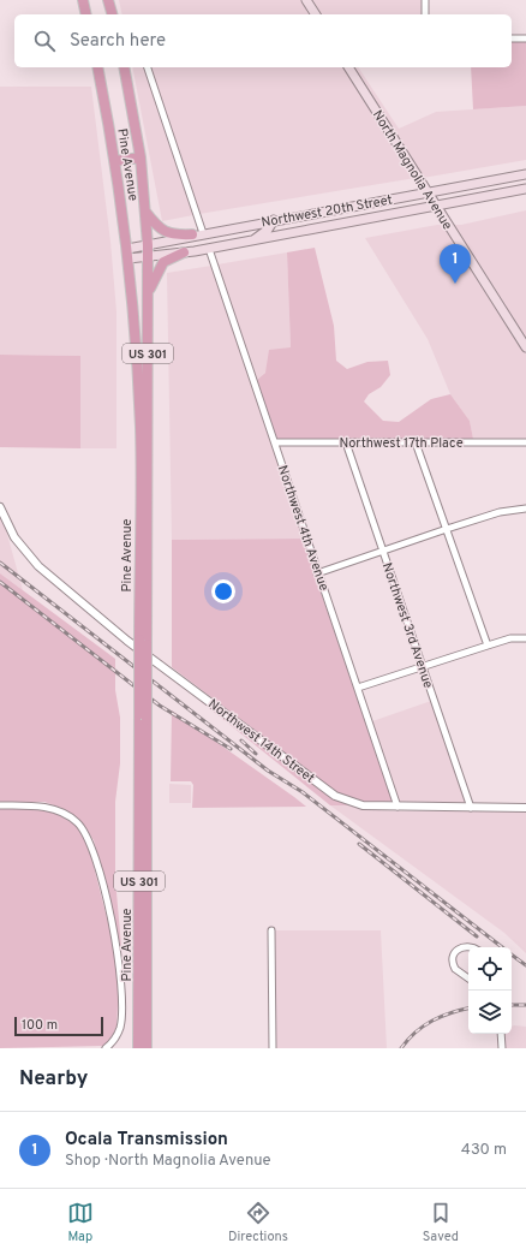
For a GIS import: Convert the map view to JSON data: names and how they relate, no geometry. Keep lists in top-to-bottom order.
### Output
{
  "streets": {
    "highway": ["Pine Avenue", "US 301"],
    "main road": ["North Magnolia Avenue", "Northwest 20th Street"],
    "street": [
      "Northwest 17th Place",
      "Northwest 4th Avenue",
      "Northwest 3rd Avenue",
      "Northwest 14th Street"
    ]
  },
  "crossings": [
    ["Pine Avenue", "Northwest 20th Street"],
    ["North Magnolia Avenue", "Northwest 20th Street"],
    ["Northwest 20th Street", "Northwest 4th Avenue"],
    ["Northwest 17th Place", "Northwest 4th Avenue"],
    ["Northwest 17th Place", "Northwest 3rd Avenue"],
    ["Northwest 4th Avenue", "Northwest 14th Street"],
    ["Northwest 3rd Avenue", "Northwest 14th Street"]
  ],
  "scale_bar": "100 m",
  "page": {
    "search": "Search here",
    "pins": "1",
    "scale": "100 m",
    "heading": "Nearby",
    "list": [
      {
        "mark": "1",
        "name": "Ocala Transmission",
        "note": "Shop · North Magnolia Avenue",
        "value": "430 m"
      }
    ],
    "nav": ["Map", "Directions", "Saved"]
  }
}
